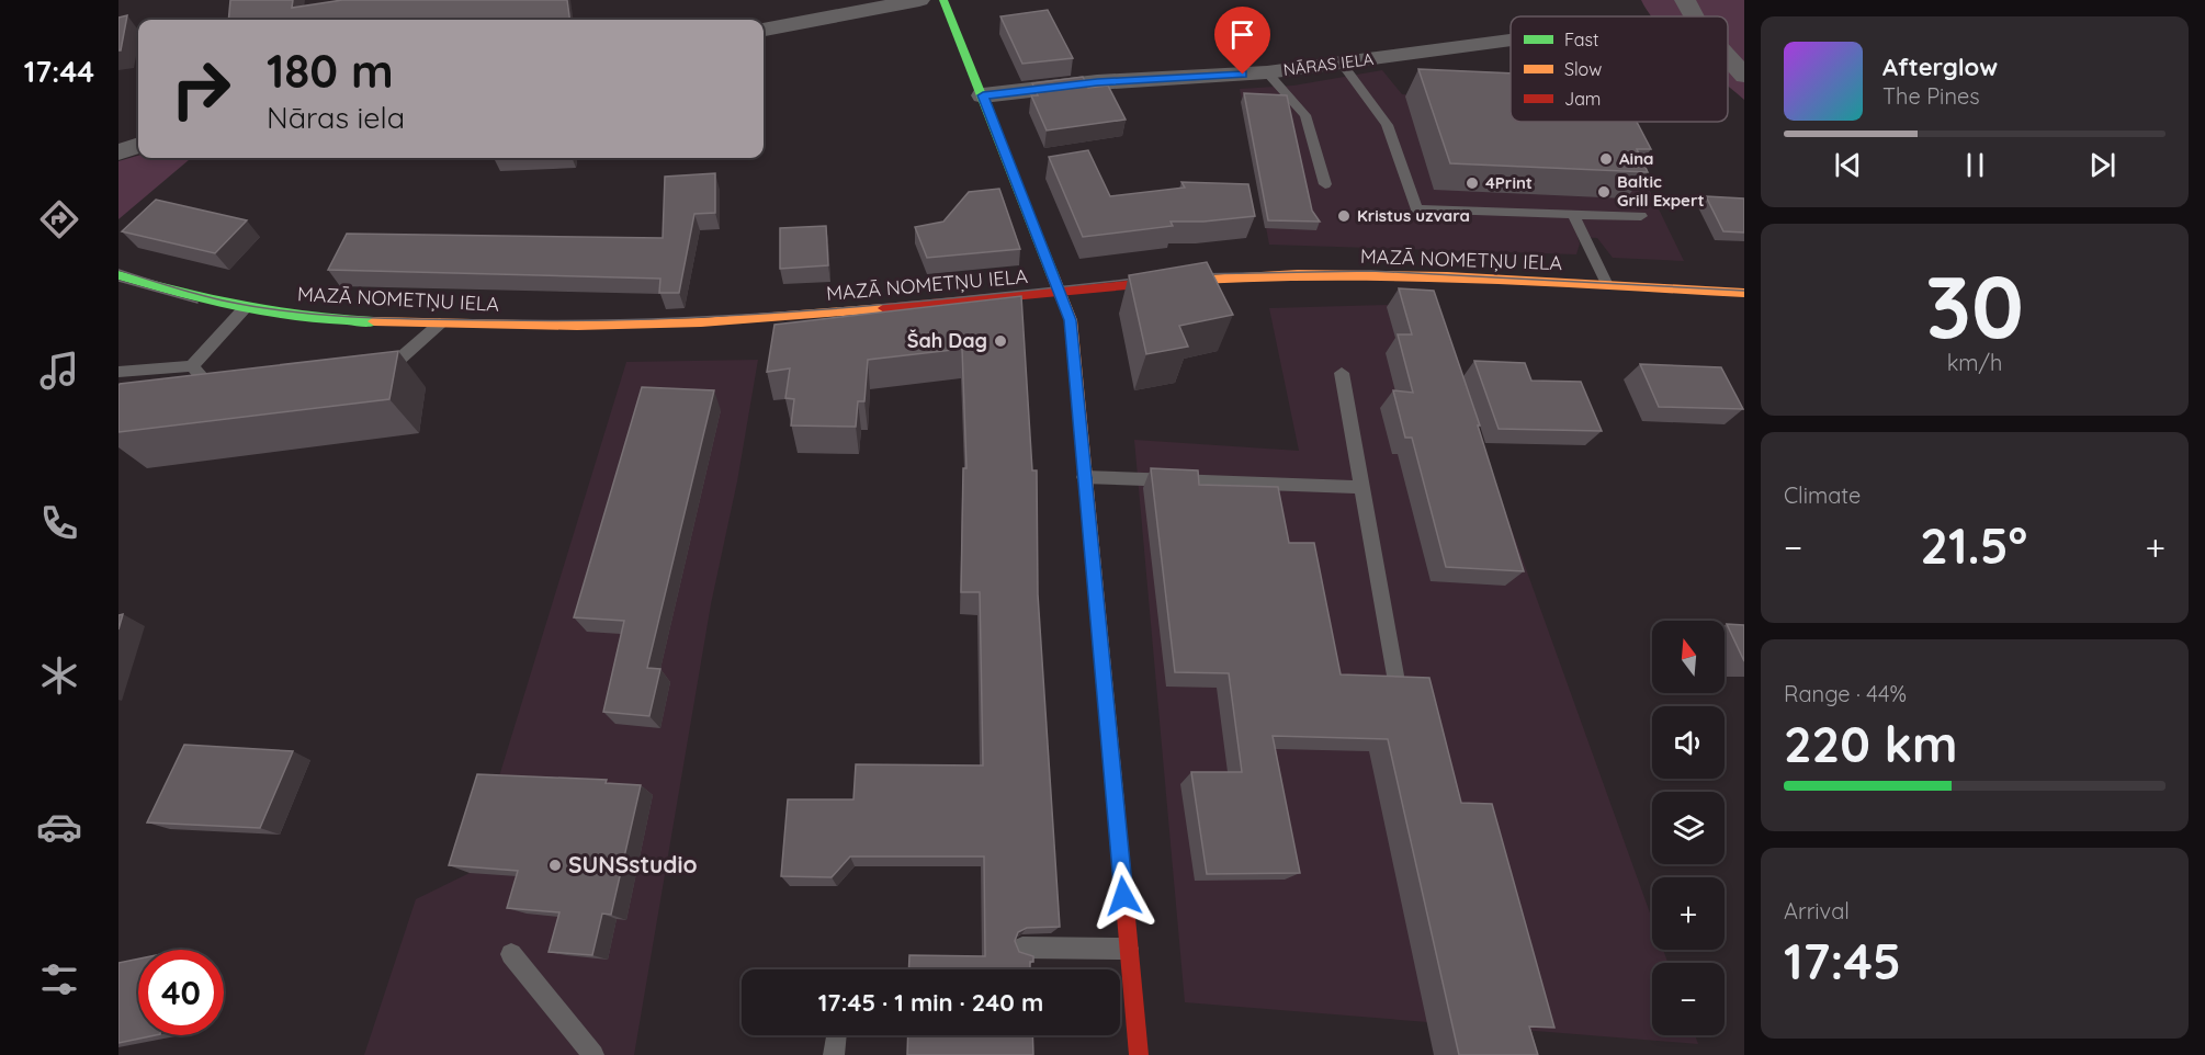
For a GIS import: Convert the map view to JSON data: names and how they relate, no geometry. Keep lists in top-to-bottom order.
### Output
{
  "streets": {
    "street": ["NĀRAS IELA", "MAZĀ NOMETŅU IELA"]
  },
  "places": [
    "Aina",
    "4Print",
    "Baltic Grill Expert",
    "Kristus uzvara",
    "Šah Dag",
    "SUNSstudio"
  ],
  "legend": ["Fast", "Slow", "Jam"],
  "north": "top",
  "page": {
    "tabs": "17:44",
    "turn": ["180 m", "Nāras iela"],
    "song": ["Afterglow", "The Pines"],
    "tile": [
      ["30", "km/h"],
      "Climate",
      ["Range · 44%", "220 km"],
      ["Arrival", "17:45"]
    ],
    "heat": ["−", "21.5°", "+"],
    "map_buttons": ["+", "−"],
    "limit": "40",
    "trip": "17:45 · 1 min · 240 m"
  }
}
